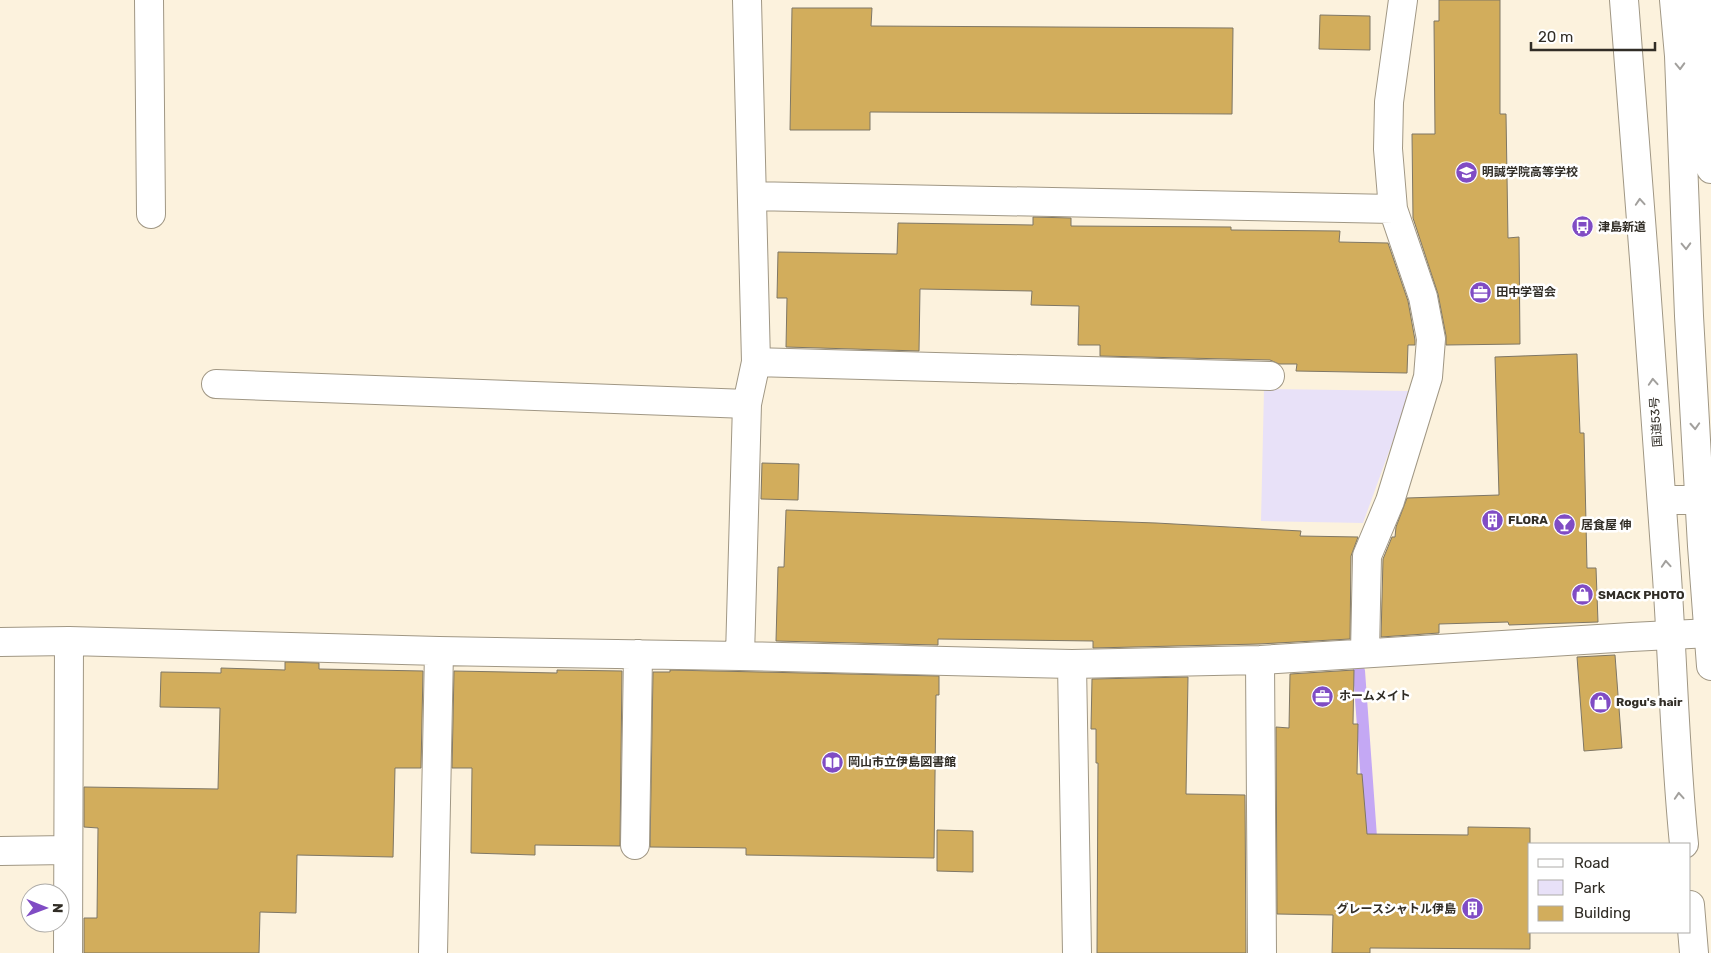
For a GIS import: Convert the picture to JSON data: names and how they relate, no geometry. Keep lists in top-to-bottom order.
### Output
{
  "streets": {
    "main road": ["国道53号"]
  },
  "places": {
    "school or university": ["明誠学院高等学校"],
    "bus stop": ["津島新道"],
    "office": ["田中学習会", "ホームメイト"],
    "building": ["FLORA", "グレースシャトル伊島"],
    "bar": ["居食屋 伸"],
    "shop": ["SMACK PHOTO", "Rogu's hair"],
    "library": ["岡山市立伊島図書館"]
  },
  "legend": ["Road", "Park", "Building"],
  "scale_bar": "20 m",
  "north": "right"
}
